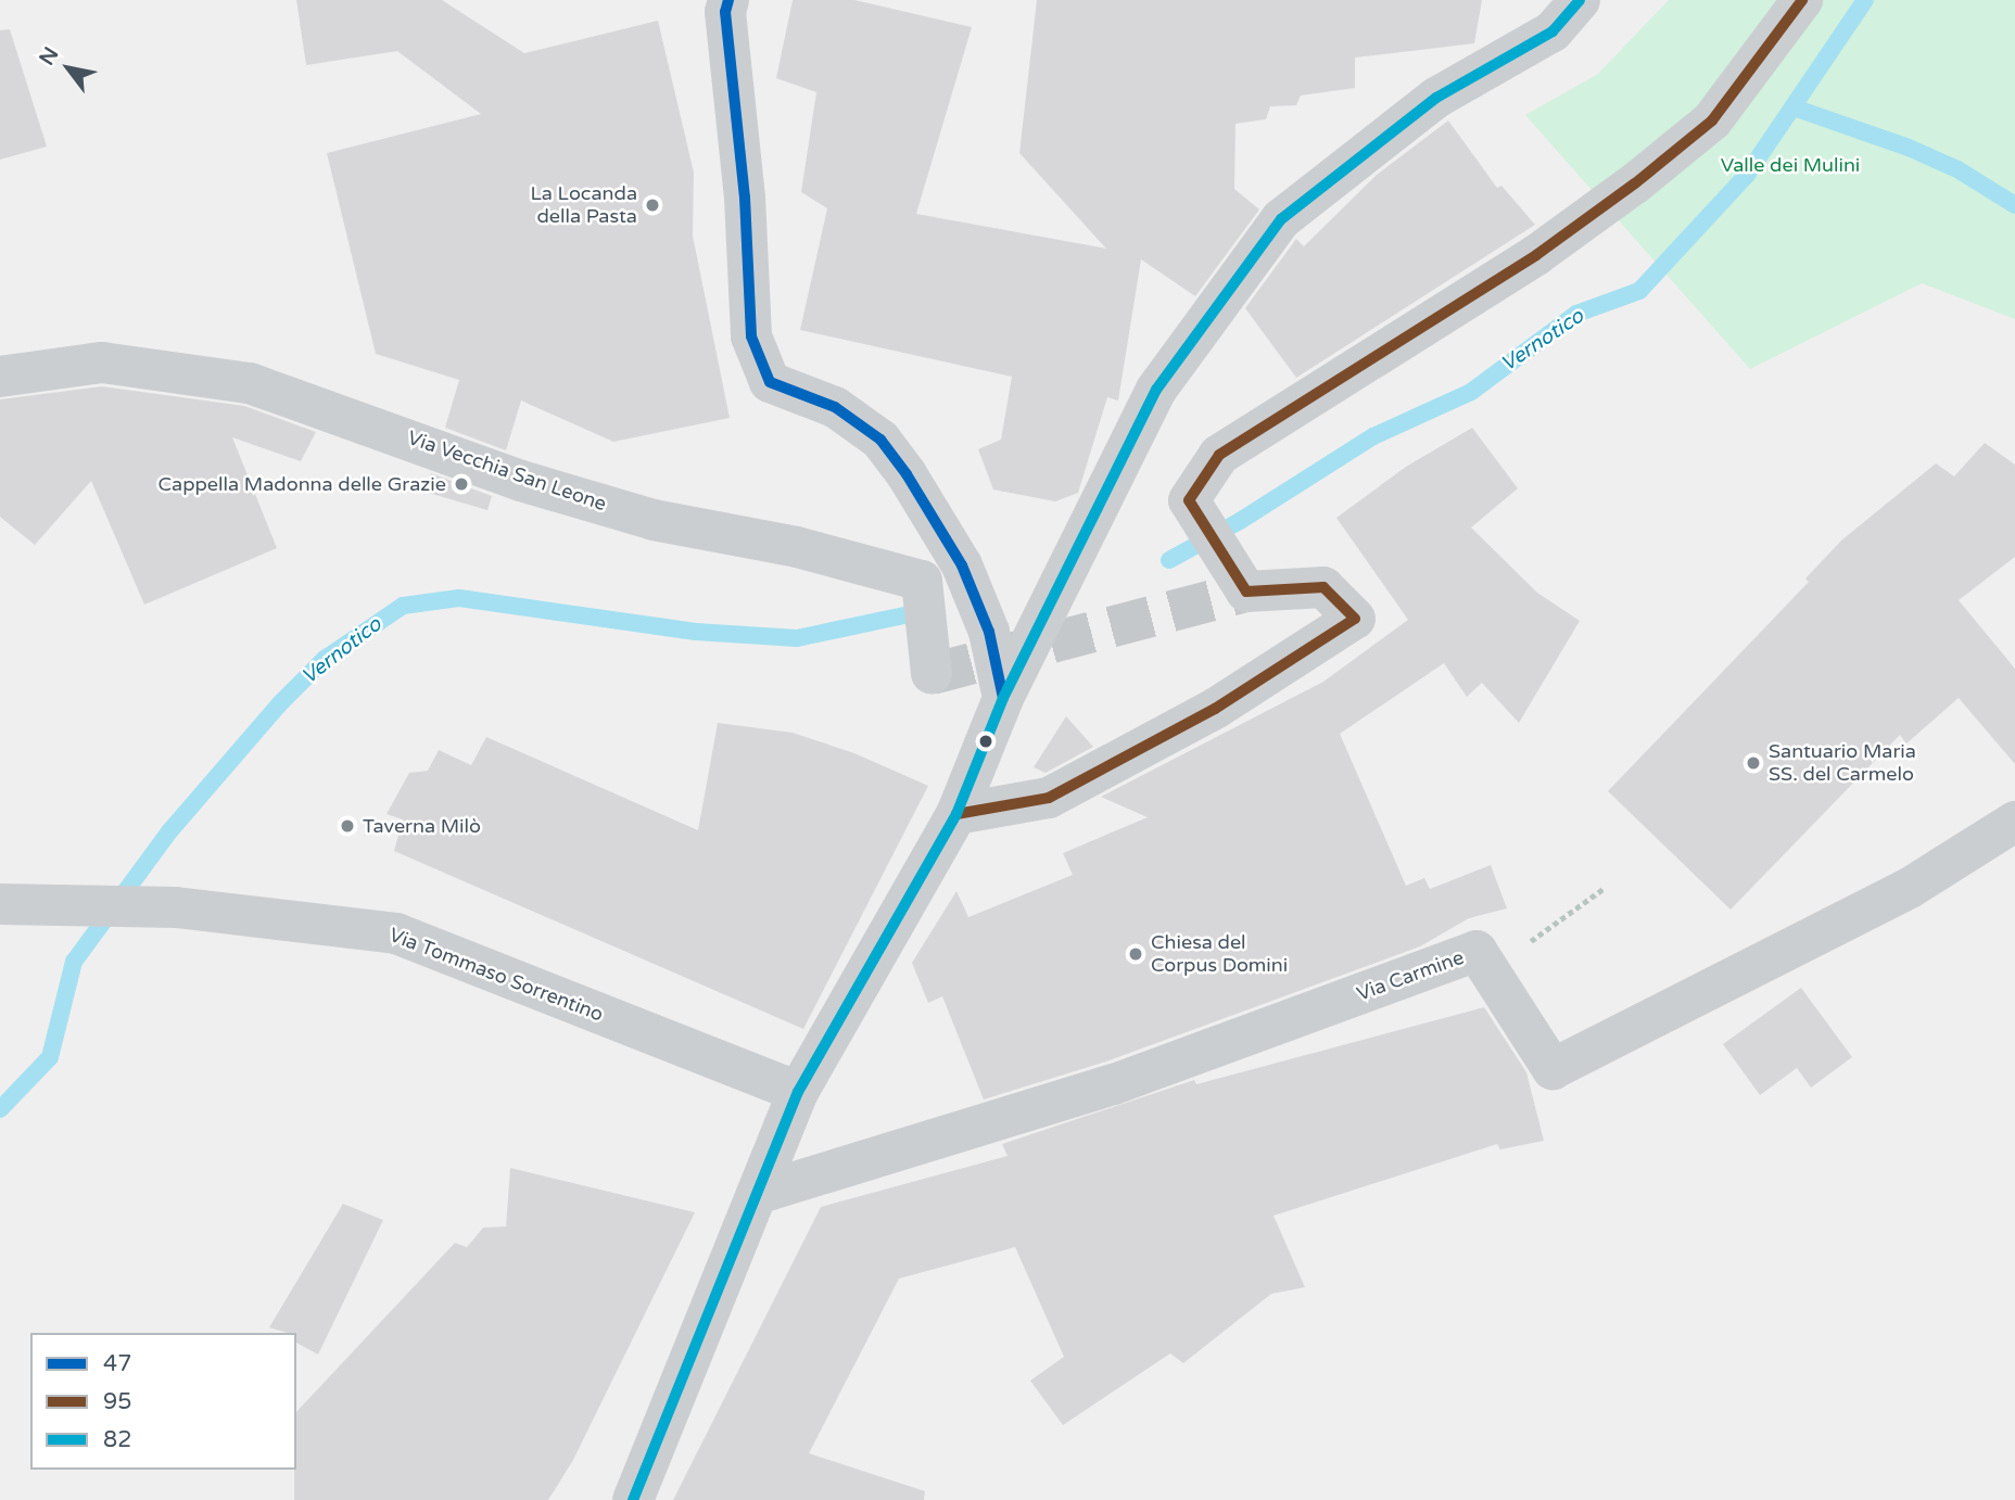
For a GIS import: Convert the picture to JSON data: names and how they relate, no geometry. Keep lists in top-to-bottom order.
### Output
{
  "streets": {
    "street": ["Via Vecchia San Leone", "Via Tommaso Sorrentino", "Via Carmine"]
  },
  "water": ["Vernotico"],
  "parks": ["Valle dei Mulini"],
  "places": [
    "La Locanda della Pasta",
    "Cappella Madonna delle Grazie",
    "Santuario Maria SS. del Carmelo",
    "Taverna Milò",
    "Chiesa del Corpus Domini"
  ],
  "lines": ["transit line 47", "transit line 95", "transit line 82"],
  "legend": ["47", "95", "82"],
  "north": "top left"
}
